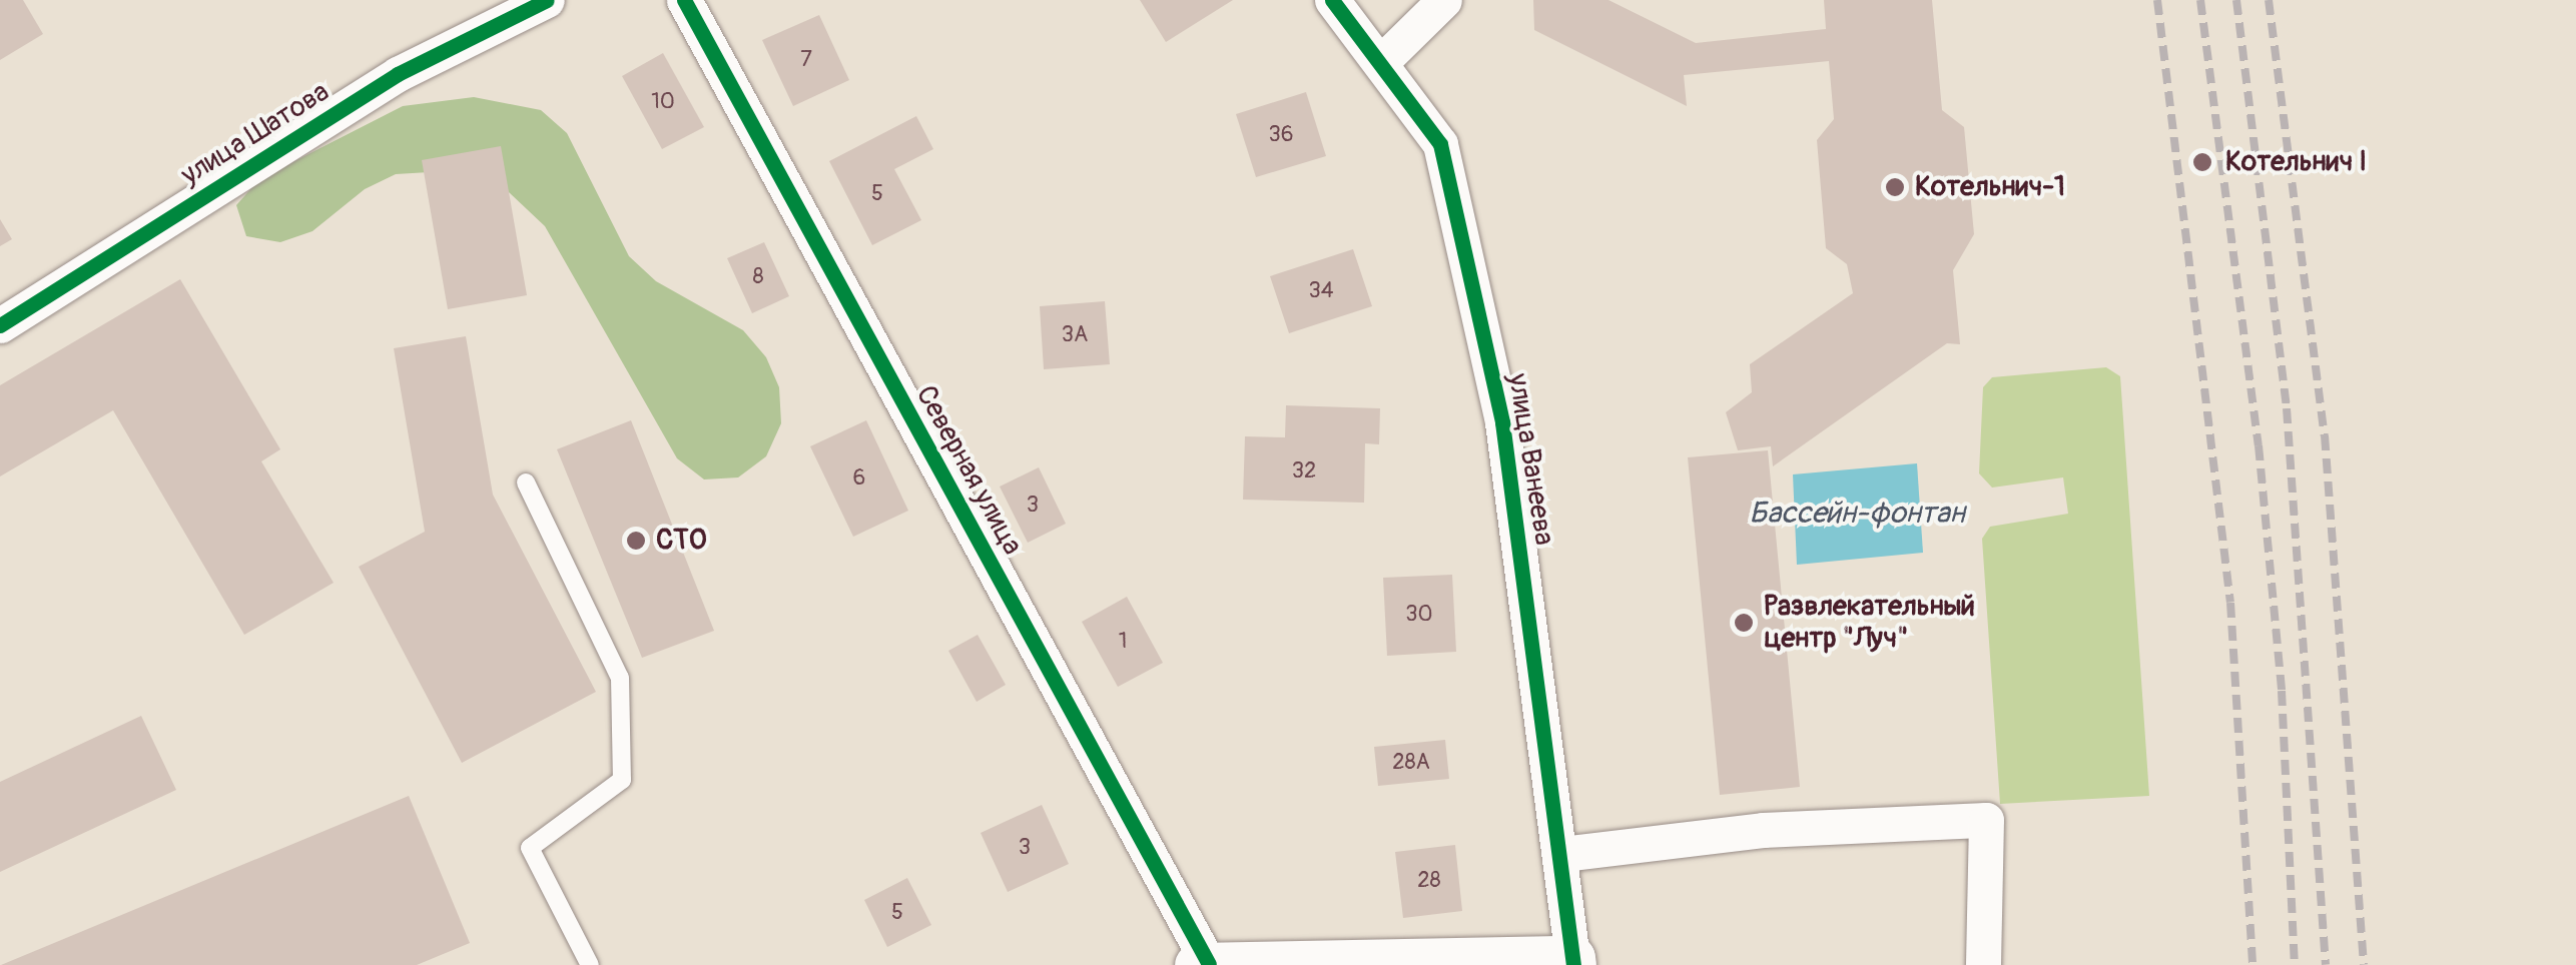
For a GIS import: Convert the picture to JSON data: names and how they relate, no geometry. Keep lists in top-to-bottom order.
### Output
{
  "streets": {
    "street": ["улица Шатова", "улица Ванеева", "Северная улица"]
  },
  "water": ["Бассейн-фонтан"],
  "places": [
    "Котельнич I",
    "Котельнич-1",
    "СТО",
    "Развлекательный центр \"Луч\""
  ],
  "house_numbers": [
    "7",
    "10",
    "36",
    "5",
    "8",
    "34",
    "3А",
    "32",
    "6",
    "3",
    "30",
    "1",
    "28А",
    "3",
    "28",
    "5"
  ]
}
